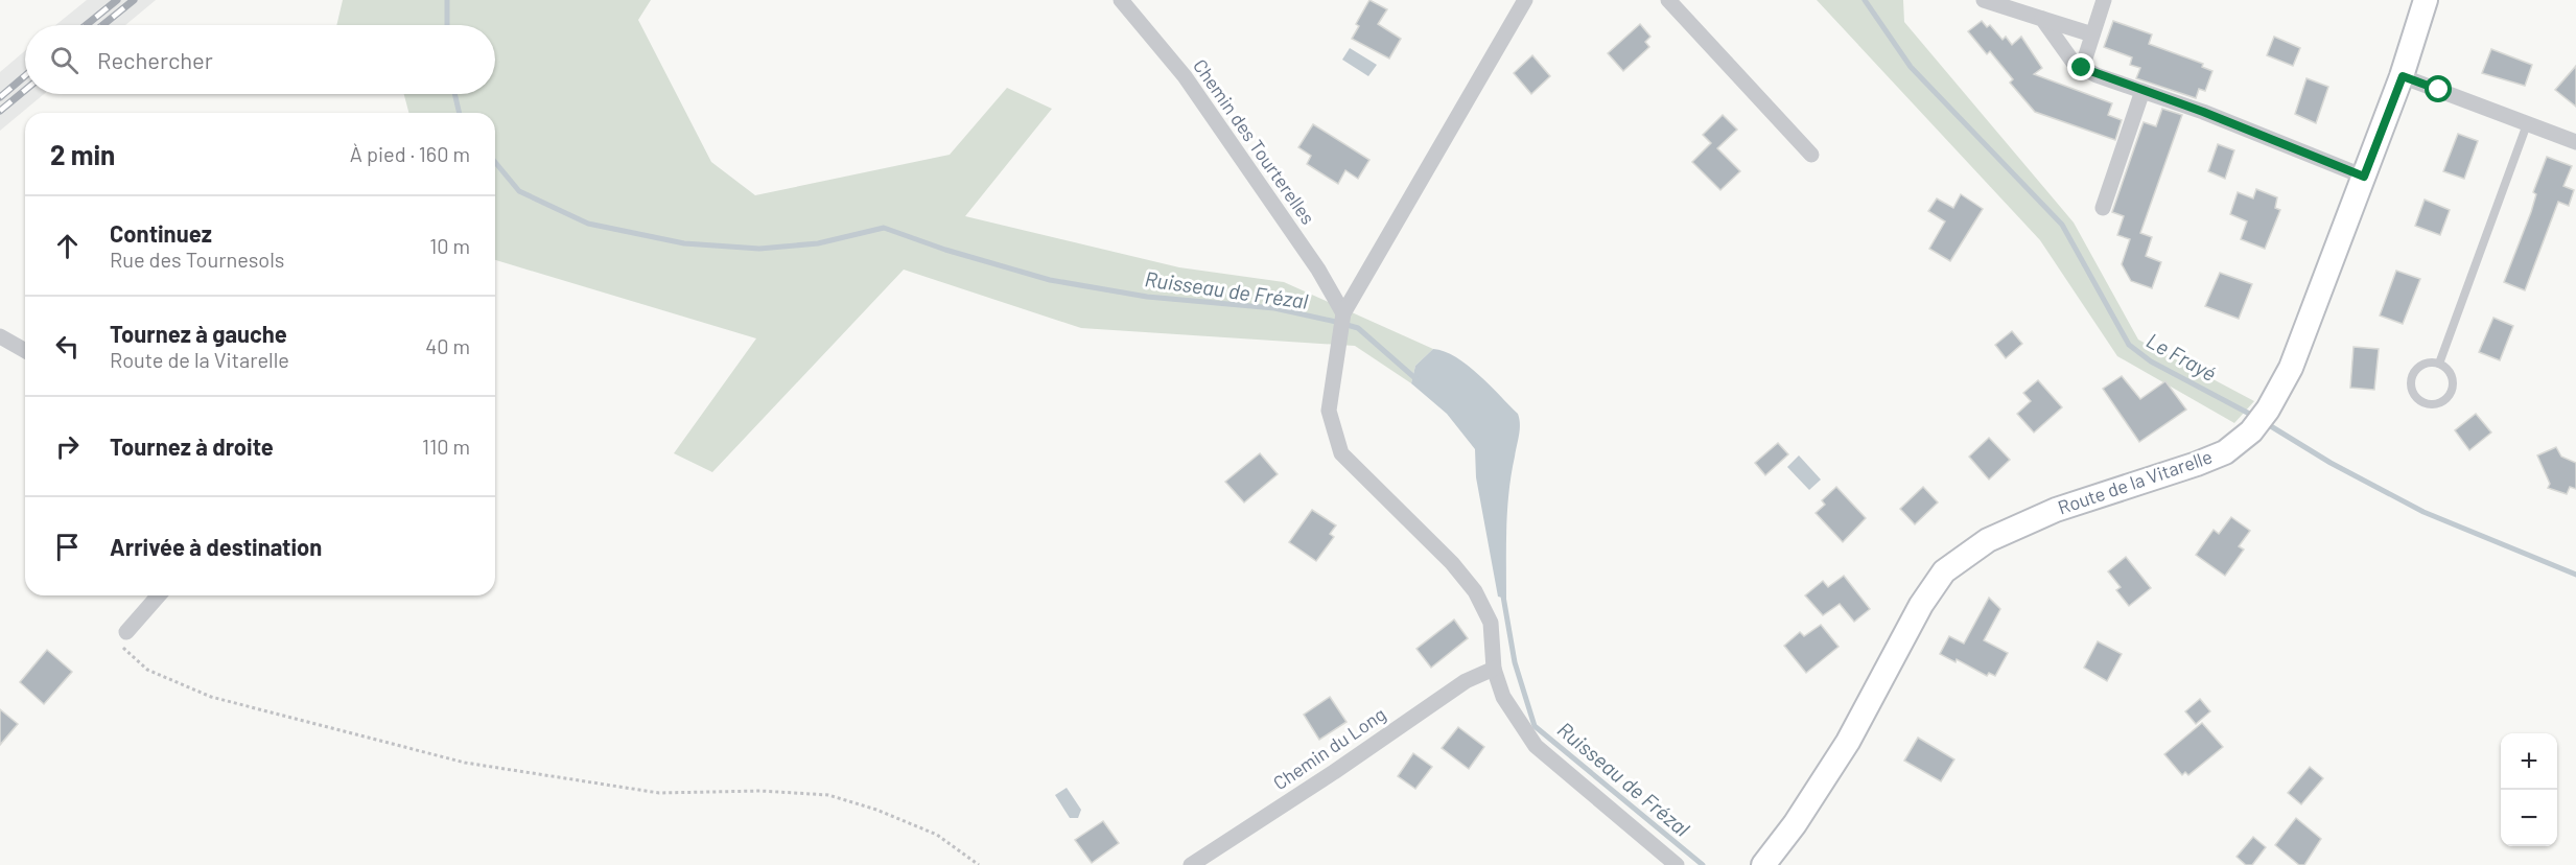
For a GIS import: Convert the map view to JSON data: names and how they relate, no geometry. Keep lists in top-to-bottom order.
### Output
{
  "streets": {
    "street": ["Chemin des Tourterelles", "Route de la Vitarelle", "Chemin du Long"]
  },
  "water": ["Ruisseau de Frézal", "Le Frayé"],
  "page": {
    "search": "Rechercher",
    "heading": ["2 min", "À pied · 160 m"],
    "list": [
      ["Continuez", "Rue des Tournesols", "10 m"],
      ["Tournez à gauche", "Route de la Vitarelle", "40 m"],
      ["Tournez à droite", "110 m"],
      "Arrivée à destination"
    ],
    "map_buttons": ["+", "−"]
  }
}
